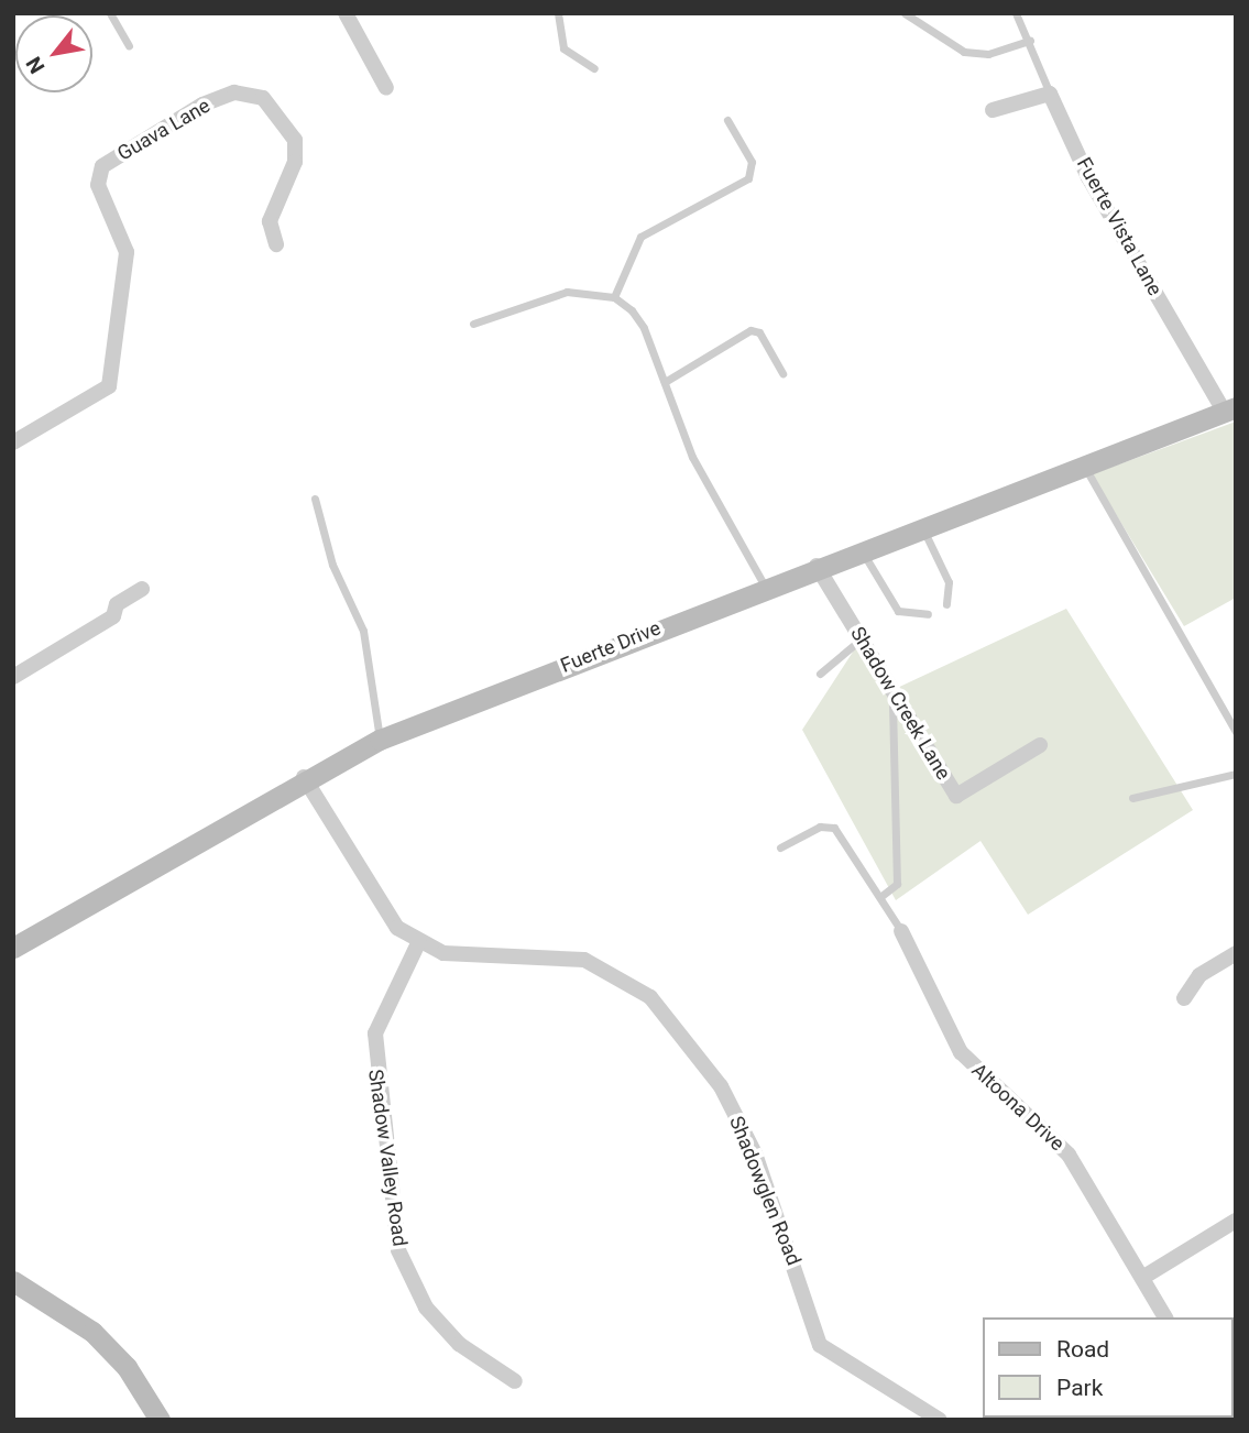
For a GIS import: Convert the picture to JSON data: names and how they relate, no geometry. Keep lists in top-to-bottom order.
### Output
{
  "streets": {
    "street": [
      "Guava Lane",
      "Fuerte Vista Lane",
      "Fuerte Drive",
      "Shadow Creek Lane",
      "Altoona Drive",
      "Shadow Valley Road",
      "Shadowglen Road"
    ]
  },
  "crossings": [
    ["Fuerte Vista Lane", "Fuerte Drive"],
    ["Fuerte Drive", "Shadow Creek Lane"],
    ["Fuerte Drive", "Shadowglen Road"],
    ["Shadow Valley Road", "Shadowglen Road"]
  ],
  "legend": ["Road", "Park"],
  "north": "bottom left"
}
